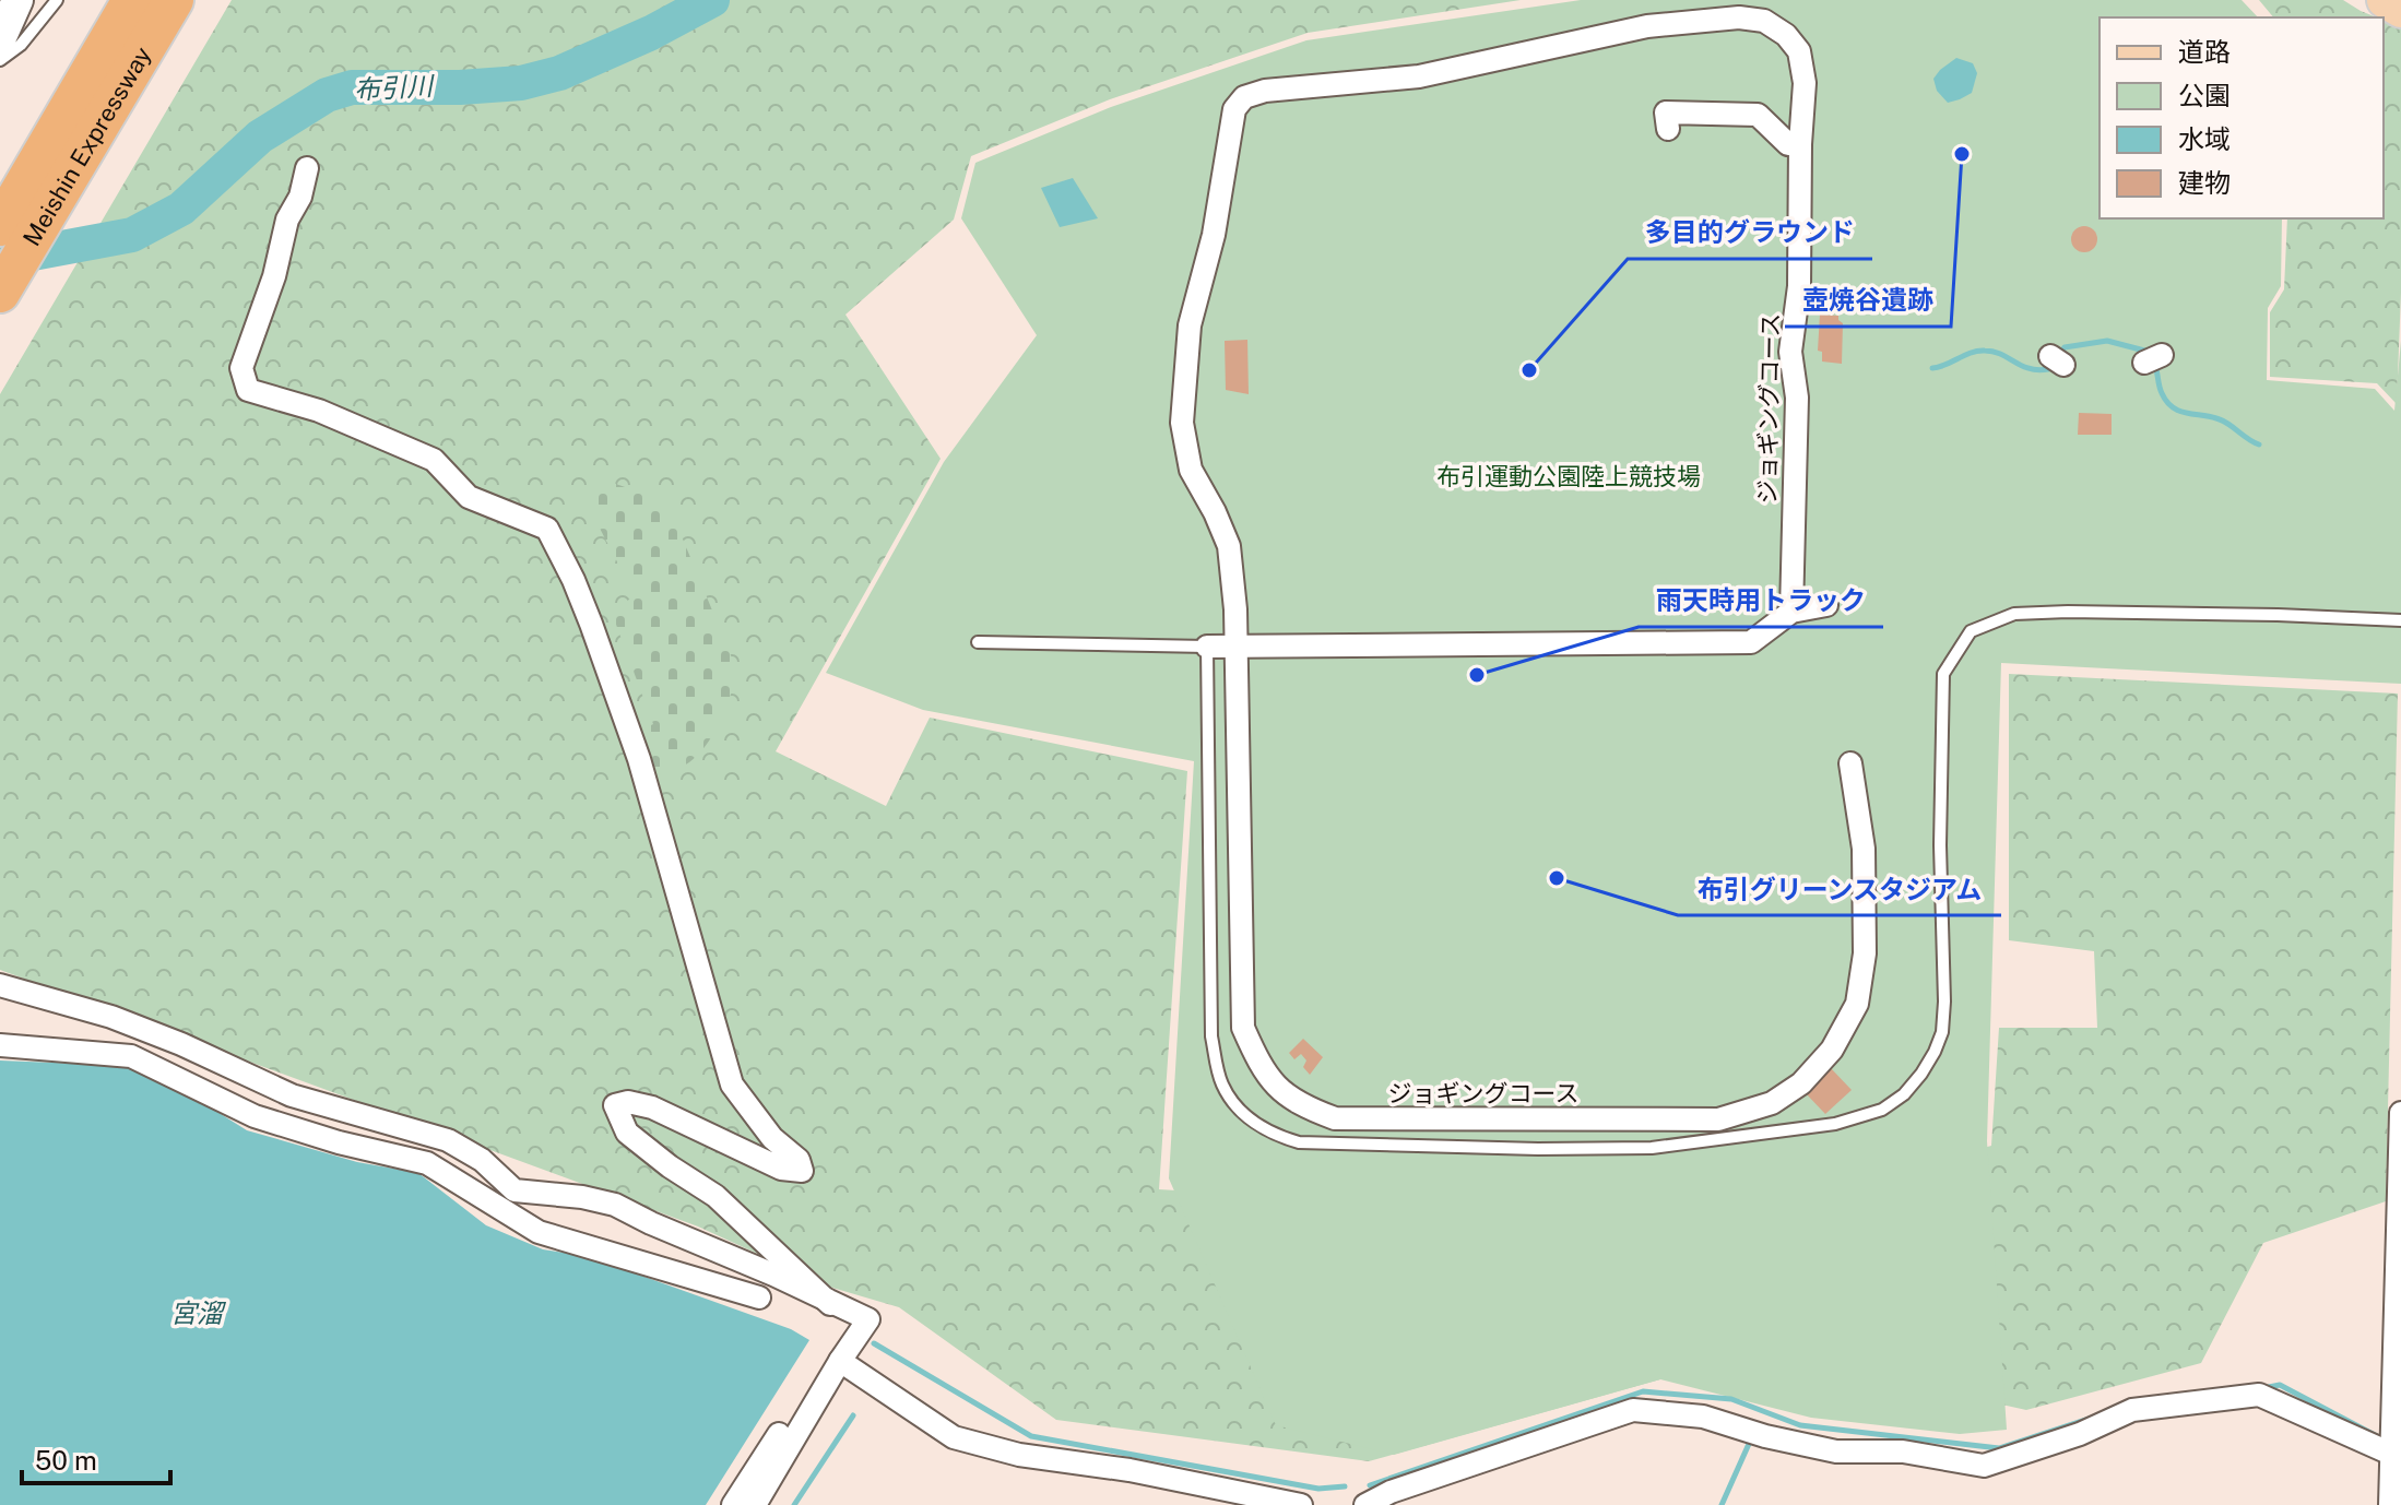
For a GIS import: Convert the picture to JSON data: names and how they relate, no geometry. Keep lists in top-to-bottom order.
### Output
{
  "streets": {
    "highway": ["Meishin Expressway"],
    "street": ["ジョギングコース"]
  },
  "water": ["布引川", "宮溜"],
  "parks": ["布引運動公園陸上競技場"],
  "places": [
    "壺焼谷遺跡",
    "多目的グラウンド",
    "雨天時用トラック",
    "布引グリーンスタジアム"
  ],
  "legend": [
    "道路",
    "公園",
    "水域",
    "建物"
  ],
  "scale_bar": "50 m"
}
